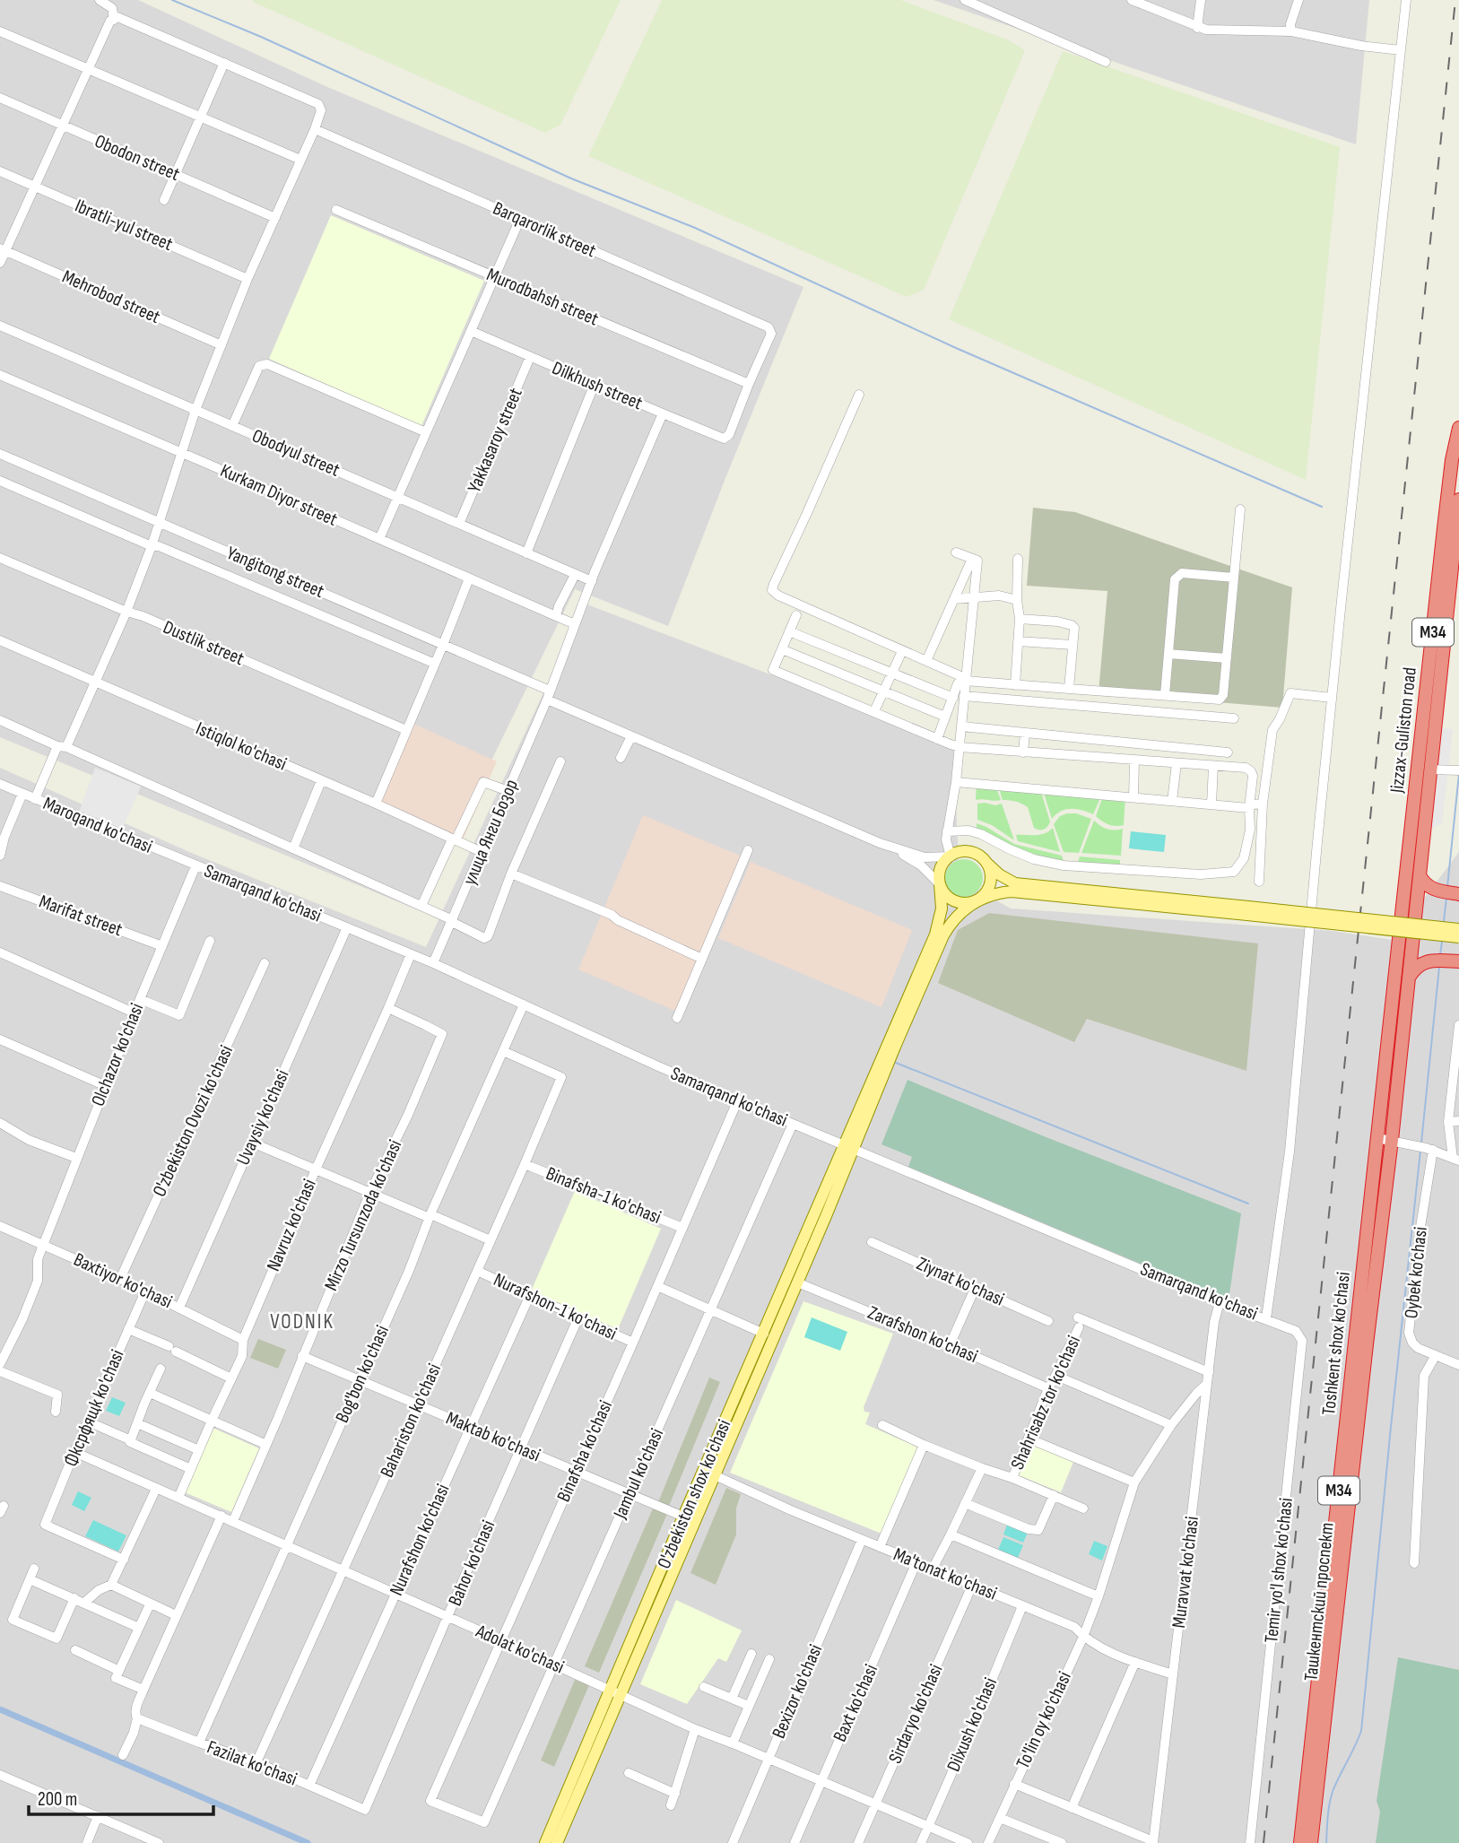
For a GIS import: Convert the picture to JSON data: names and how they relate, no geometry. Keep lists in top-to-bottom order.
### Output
{
  "streets": {
    "highway": [
      "M34",
      "Jizzax-Guliston road",
      "Toshkent shox ko'chasi",
      "Ташкентский проспект"
    ],
    "main road": ["O'zbekiston shox ko'chasi"],
    "street": [
      "Obodon street",
      "Ibratli-yul street",
      "Barqarorlik street",
      "Mehrobod street",
      "Murodbahsh street",
      "Dilkhush street",
      "Yakkasaroy street",
      "Obodyul street",
      "Kurkam Diyor street",
      "Yangitong street",
      "Dustlik street",
      "Istiqlol ko'chasi",
      "Maroqand ko'chasi",
      "улица Янги Бозор",
      "Samarqand ko'chasi",
      "Marifat street",
      "Olchazor ko'chasi",
      "Uvaysiy ko'chasi",
      "O'zbekiston Ovozi ko'chasi",
      "Binafsha-1 ko'chasi",
      "Mirzo Tursunzoda ko'chasi",
      "Navruz ko'chasi",
      "Oybek ko’chasi",
      "Baxtiyor ko'chasi",
      "Ziynat ko'chasi",
      "Nurafshon-1 ko'chasi",
      "Zarafshon ko'chasi",
      "Bog'bon ko'chasi",
      "Shahrisabz tor ko'chasi",
      "Фксрфящк ko'chasi",
      "Bahariston ko'chasi",
      "Maktab ko'chasi",
      "Binafsha ko'chasi",
      "Jambul ko'chasi",
      "Nurafshon ko'chasi",
      "Bahor ko'chasi",
      "Temir yo'l shox ko'chasi",
      "Muravvat ko'chasi",
      "Ma'tonat ko'chasi",
      "Adolat ko'chasi",
      "Bexizor ko'chasi",
      "Baxt ko'chasi",
      "Sirdaryo ko'chasi",
      "To'lin oy ko'chasi",
      "Dilxush ko'chasi",
      "Fazilat ko'chasi"
    ]
  },
  "crossings": [
    ["Barqarorlik street", "Murodbahsh street"],
    ["Barqarorlik street", "Dilkhush street"],
    ["Murodbahsh street", "Dilkhush street"],
    ["Dilkhush street", "Yakkasaroy street"],
    ["Dilkhush street", "улица Янги Бозор"],
    ["Yakkasaroy street", "Obodyul street"],
    ["Obodyul street", "улица Янги Бозор"],
    ["Kurkam Diyor street", "улица Янги Бозор"],
    ["Yangitong street", "улица Янги Бозор"],
    ["M34", "Jizzax-Guliston road"],
    ["M34", "Toshkent shox ko'chasi"],
    ["M34", "Ташкентский проспект"],
    ["Jizzax-Guliston road", "Toshkent shox ko'chasi"],
    ["Istiqlol ko'chasi", "улица Янги Бозор"],
    ["Maroqand ko'chasi", "Samarqand ko'chasi"],
    ["Maroqand ko'chasi", "Olchazor ko'chasi"],
    ["улица Янги Бозор", "Samarqand ko'chasi"],
    ["Samarqand ko'chasi", "Olchazor ko'chasi"],
    ["Samarqand ko'chasi", "Uvaysiy ko'chasi"],
    ["Samarqand ko'chasi", "Navruz ko'chasi"],
    ["Samarqand ko'chasi", "Bog'bon ko'chasi"],
    ["Samarqand ko'chasi", "Binafsha ko'chasi"],
    ["Samarqand ko'chasi", "Jambul ko'chasi"],
    ["Samarqand ko'chasi", "O'zbekiston shox ko'chasi"],
    ["Samarqand ko'chasi", "Temir yo'l shox ko'chasi"],
    ["Samarqand ko'chasi", "Muravvat ko'chasi"],
    ["Marifat street", "Olchazor ko'chasi"],
    ["Olchazor ko'chasi", "Baxtiyor ko'chasi"],
    ["Uvaysiy ko'chasi", "Baxtiyor ko'chasi"],
    ["O'zbekiston Ovozi ko'chasi", "Baxtiyor ko'chasi"],
    ["Binafsha-1 ko'chasi", "Bahariston ko'chasi"],
    ["Binafsha-1 ko'chasi", "Binafsha ko'chasi"],
    ["Mirzo Tursunzoda ko'chasi", "Navruz ko'chasi"],
    ["Mirzo Tursunzoda ko'chasi", "Maktab ko'chasi"],
    ["Mirzo Tursunzoda ko'chasi", "Adolat ko'chasi"],
    ["Navruz ko'chasi", "Baxtiyor ko'chasi"],
    ["Navruz ko'chasi", "Adolat ko'chasi"],
    ["Baxtiyor ko'chasi", "Фксрфящк ko'chasi"],
    ["Nurafshon-1 ko'chasi", "Bahariston ko'chasi"],
    ["Nurafshon-1 ko'chasi", "Binafsha ko'chasi"],
    ["Nurafshon-1 ko'chasi", "Nurafshon ko'chasi"],
    ["Nurafshon-1 ko'chasi", "Bahor ko'chasi"],
    ["Zarafshon ko'chasi", "Shahrisabz tor ko'chasi"],
    ["Zarafshon ko'chasi", "O'zbekiston shox ko'chasi"],
    ["Bog'bon ko'chasi", "Bahariston ko'chasi"],
    ["Bog'bon ko'chasi", "Maktab ko'chasi"],
    ["Bog'bon ko'chasi", "Adolat ko'chasi"],
    ["Bog'bon ko'chasi", "Fazilat ko'chasi"],
    ["Фксрфящк ko'chasi", "Adolat ko'chasi"],
    ["Bahariston ko'chasi", "Maktab ko'chasi"],
    ["Bahariston ko'chasi", "Adolat ko'chasi"],
    ["Bahariston ko'chasi", "Fazilat ko'chasi"],
    ["Maktab ko'chasi", "Binafsha ko'chasi"],
    ["Maktab ko'chasi", "Jambul ko'chasi"],
    ["Maktab ko'chasi", "O'zbekiston shox ko'chasi"],
    ["Maktab ko'chasi", "Nurafshon ko'chasi"],
    ["Maktab ko'chasi", "Bahor ko'chasi"],
    ["Binafsha ko'chasi", "Jambul ko'chasi"],
    ["Binafsha ko'chasi", "Adolat ko'chasi"],
    ["Jambul ko'chasi", "Adolat ko'chasi"],
    ["O'zbekiston shox ko'chasi", "Ma'tonat ko'chasi"],
    ["O'zbekiston shox ko'chasi", "Adolat ko'chasi"],
    ["Nurafshon ko'chasi", "Adolat ko'chasi"],
    ["Nurafshon ko'chasi", "Fazilat ko'chasi"],
    ["Bahor ko'chasi", "Adolat ko'chasi"],
    ["Bahor ko'chasi", "Fazilat ko'chasi"],
    ["Muravvat ko'chasi", "Ma'tonat ko'chasi"],
    ["Muravvat ko'chasi", "To'lin oy ko'chasi"],
    ["Ma'tonat ko'chasi", "Bexizor ko'chasi"],
    ["Ma'tonat ko'chasi", "Baxt ko'chasi"],
    ["Ma'tonat ko'chasi", "Sirdaryo ko'chasi"],
    ["Ma'tonat ko'chasi", "To'lin oy ko'chasi"],
    ["Ma'tonat ko'chasi", "Dilxush ko'chasi"],
    ["Adolat ko'chasi", "Bexizor ko'chasi"],
    ["Adolat ko'chasi", "Baxt ko'chasi"],
    ["Adolat ko'chasi", "Sirdaryo ko'chasi"],
    ["Adolat ko'chasi", "Dilxush ko'chasi"]
  ],
  "districts": ["VODNIK"],
  "scale_bar": "200 m"
}
